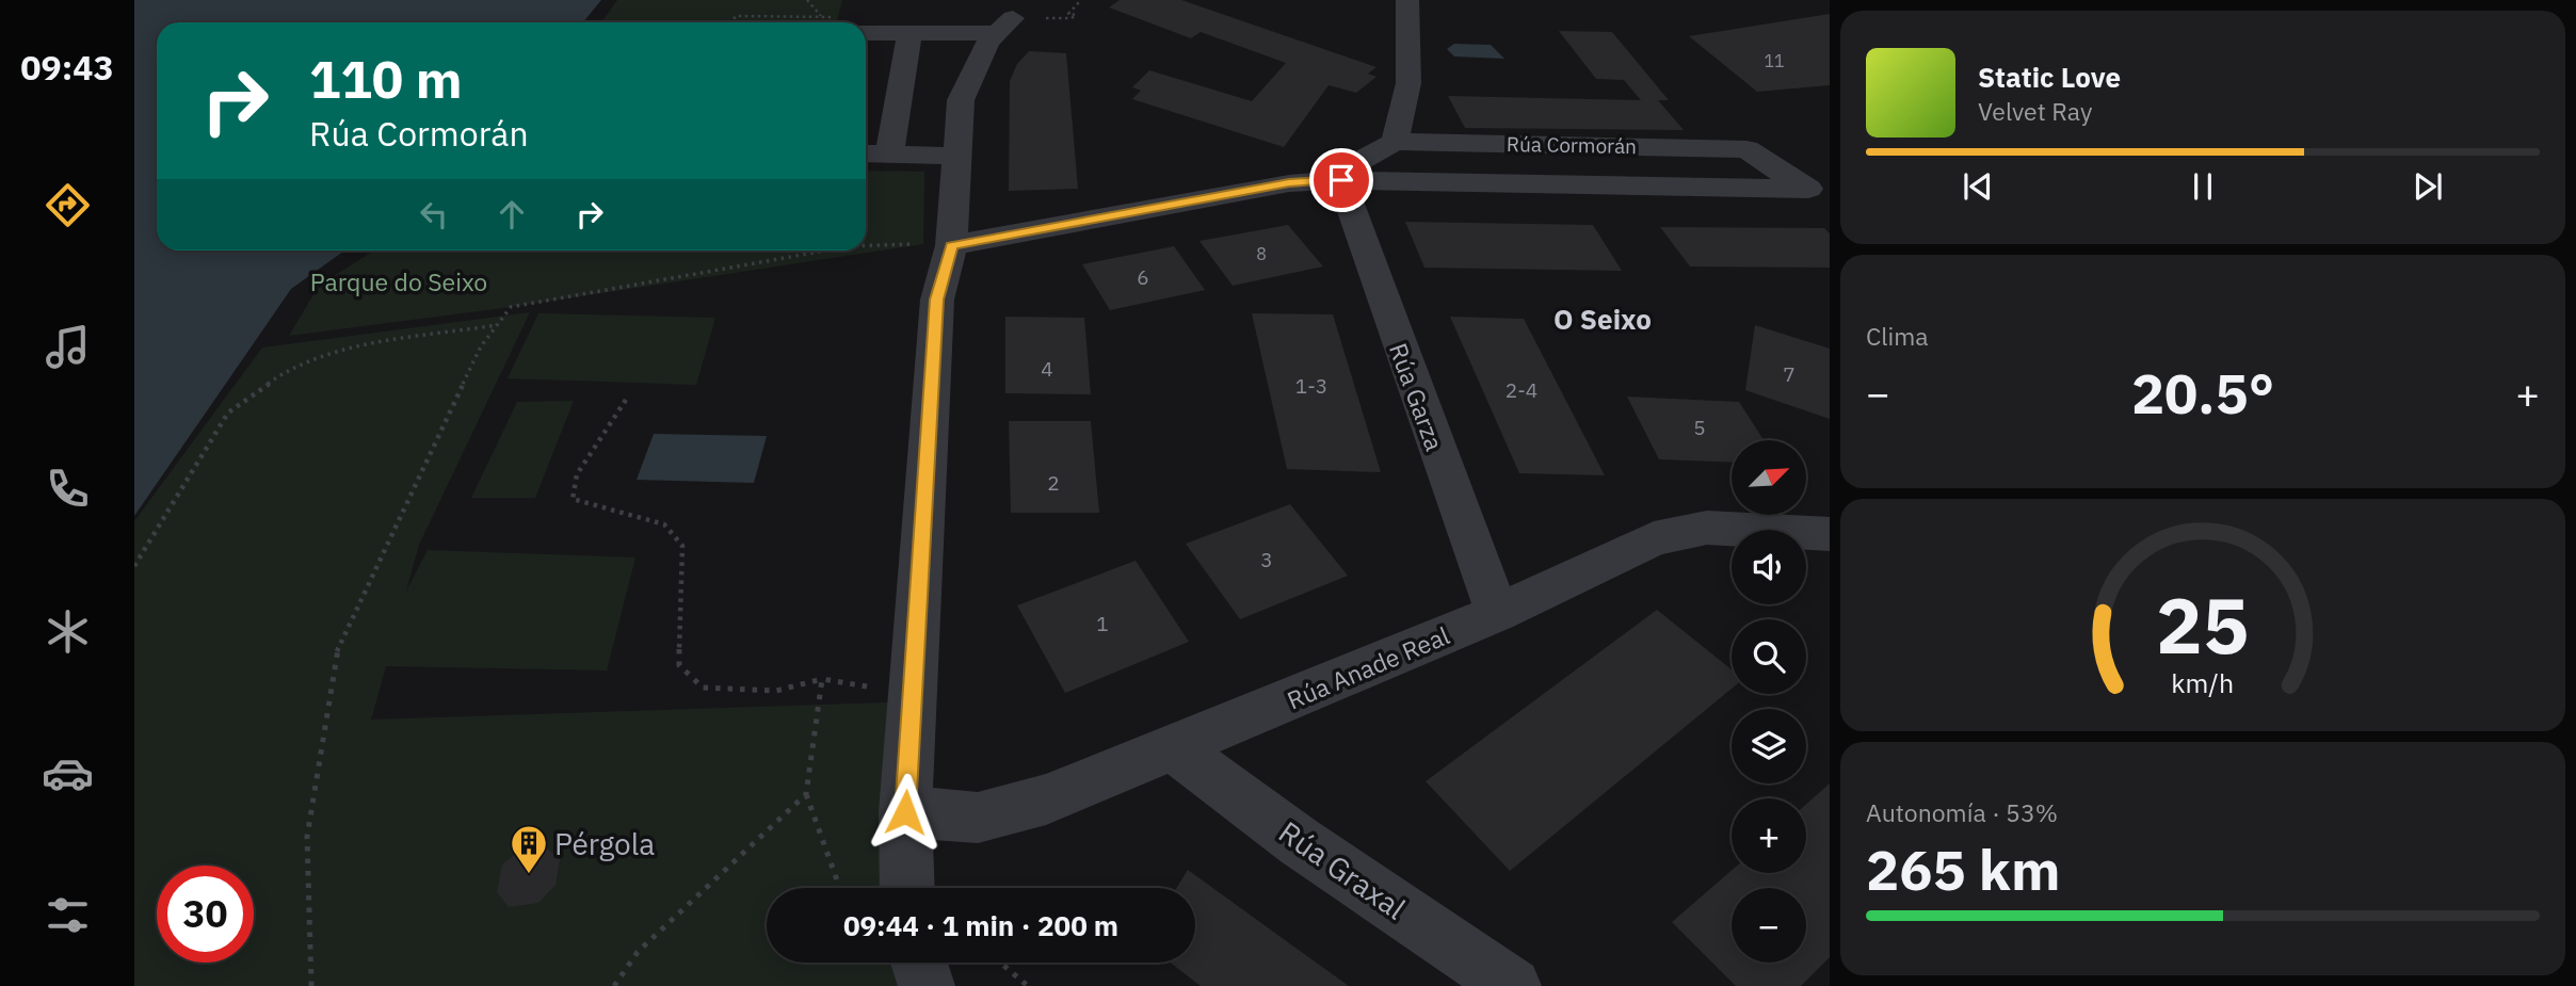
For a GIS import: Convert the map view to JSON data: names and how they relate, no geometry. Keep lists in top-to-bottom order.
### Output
{
  "streets": {
    "street": [
      "Rúa Cormorán",
      "Rúa Garza",
      "Rúa Anade Real",
      "Rúa Graxal"
    ]
  },
  "crossings": [
    ["Rúa Cormorán", "Rúa Garza"],
    ["Rúa Garza", "Rúa Anade Real"],
    ["Rúa Anade Real", "Rúa Graxal"]
  ],
  "districts": ["O Seixo"],
  "parks": ["Parque do Seixo"],
  "places": {
    "building": ["Pérgola"]
  },
  "house_numbers": [
    "11",
    "8",
    "6",
    "4",
    "7",
    "1-3",
    "2-4",
    "5",
    "2",
    "3",
    "1"
  ],
  "north": "top right",
  "page": {
    "tabs": "09:43",
    "turn": ["110 m", "Rúa Cormorán"],
    "song": ["Static Love", "Velvet Ray"],
    "tile": [
      "Clima",
      ["Autonomía · 53%", "265 km"]
    ],
    "heat": ["−", "20.5°", "+"],
    "map_buttons": ["+", "−"],
    "limit": "30",
    "trip": "09:44 · 1 min · 200 m",
    "gauge": ["25", "km/h"]
  }
}
